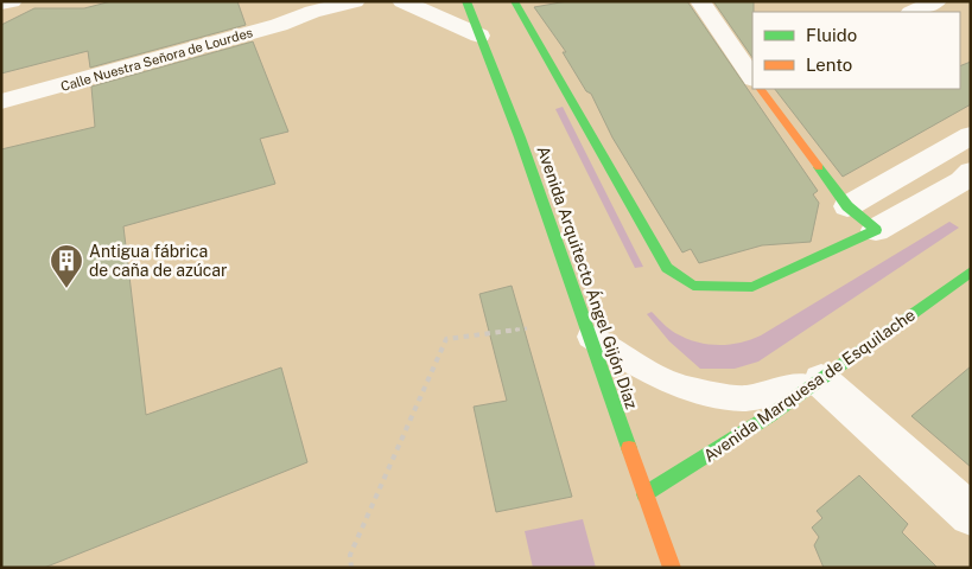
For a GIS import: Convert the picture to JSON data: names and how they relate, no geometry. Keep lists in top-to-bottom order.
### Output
{
  "streets": {
    "street": ["Calle Nuestra Señora de Lourdes", "Avenida Arquitecto Ángel Gijón Díaz", "Avenida Marquesa de Esquilache"]
  },
  "crossings": [
    ["Avenida Arquitecto Ángel Gijón Díaz", "Avenida Marquesa de Esquilache"]
  ],
  "places": {
    "building": ["Antigua fábrica de caña de azúcar"]
  },
  "legend": ["Fluido", "Lento"]
}
